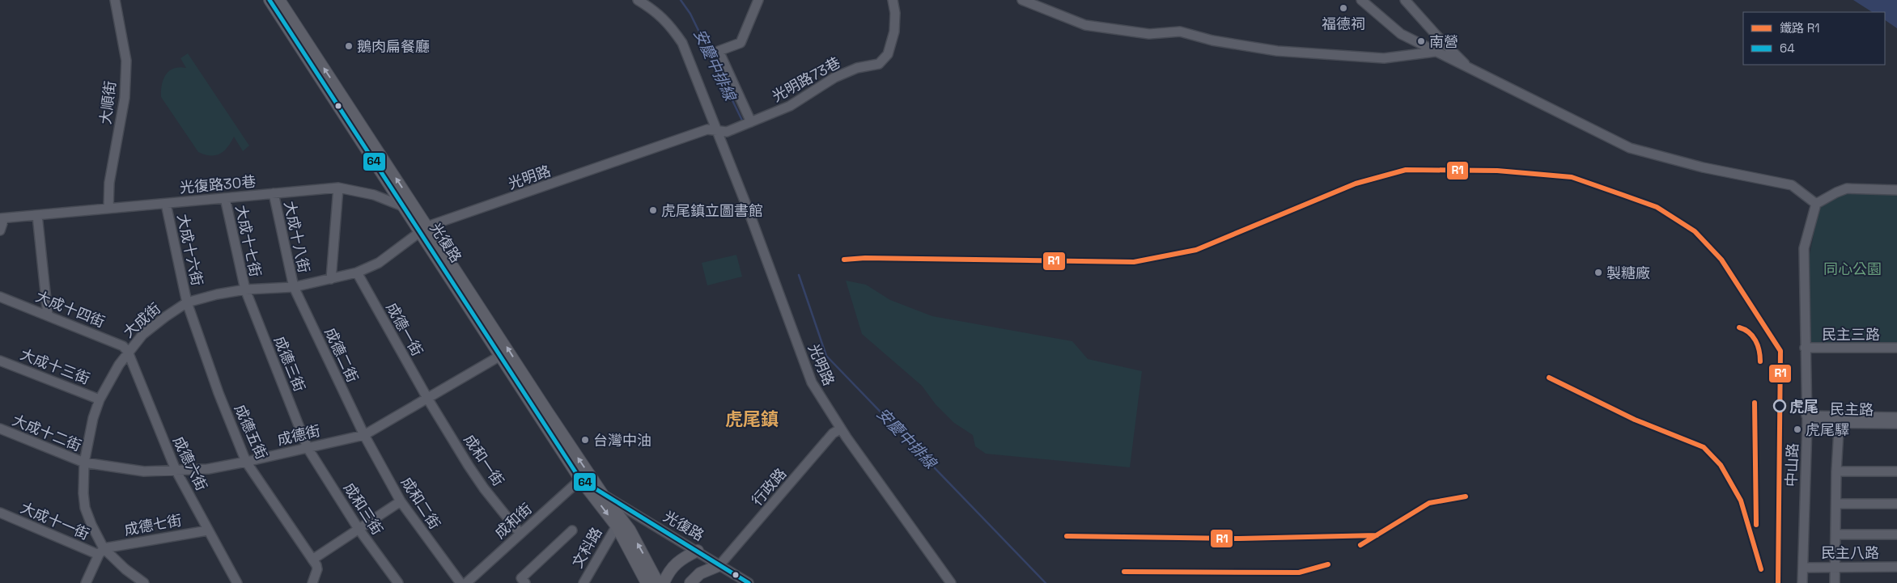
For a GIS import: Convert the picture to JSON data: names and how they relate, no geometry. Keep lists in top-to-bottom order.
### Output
{
  "streets": {
    "main road": ["光復路", "文科路"],
    "street": [
      "光明路73巷",
      "大順街",
      "光明路",
      "光復路30巷",
      "大成十八街",
      "大成十七街",
      "大成十六街",
      "大成十四街",
      "大成街",
      "成德一街",
      "民主三路",
      "成德二街",
      "成德三街",
      "大成十三街",
      "民主路",
      "成德五街",
      "大成十二街",
      "成德街",
      "成和一街",
      "成德六街",
      "中山路",
      "行政路",
      "成和二街",
      "成和三街",
      "大成十一街",
      "成和街",
      "成德七街",
      "民主八路"
    ]
  },
  "crossings": [
    ["光明路73巷", "光明路"],
    ["大順街", "光復路30巷"],
    ["光明路", "光復路"],
    ["光明路", "大成街"],
    ["光明路", "行政路"],
    ["光復路30巷", "大成十八街"],
    ["光復路30巷", "大成十七街"],
    ["光復路30巷", "光復路"],
    ["光復路30巷", "大成十六街"],
    ["大成十八街", "大成街"],
    ["大成十八街", "成德二街"],
    ["大成十七街", "大成街"],
    ["大成十七街", "成德三街"],
    ["光復路", "大成街"],
    ["光復路", "成德街"],
    ["光復路", "行政路"],
    ["光復路", "成和街"],
    ["光復路", "文科路"],
    ["大成十六街", "大成街"],
    ["大成十六街", "成德五街"],
    ["大成十四街", "大成街"],
    ["大成十四街", "成德六街"],
    ["大成街", "成德一街"],
    ["大成街", "成德二街"],
    ["大成街", "成德三街"],
    ["大成街", "大成十三街"],
    ["大成街", "成德五街"],
    ["大成街", "大成十二街"],
    ["大成街", "成德街"],
    ["大成街", "成德六街"],
    ["大成街", "大成十一街"],
    ["大成街", "成德七街"],
    ["成德一街", "成德街"],
    ["成德一街", "成和一街"],
    ["民主三路", "中山路"],
    ["成德二街", "成德街"],
    ["成德二街", "成和二街"],
    ["成德三街", "成德街"],
    ["成德三街", "成和三街"],
    ["成德五街", "成德街"],
    ["大成十二街", "成德街"],
    ["成德街", "成和一街"],
    ["成德街", "成德六街"],
    ["成德街", "成和二街"],
    ["成德街", "成和三街"],
    ["成和一街", "成和街"],
    ["成德六街", "成德七街"],
    ["中山路", "民主八路"],
    ["大成十一街", "成德七街"],
    ["成和街", "文科路"]
  ],
  "districts": ["虎尾鎮"],
  "water": ["安慶中排線"],
  "parks": ["同心公園"],
  "places": [
    "福德祠",
    "南營",
    "鵝肉扁餐廳",
    "虎尾鎮立圖書館",
    "製糖廠",
    "虎尾",
    "虎尾驛",
    "台灣中油"
  ],
  "lines": ["transit line 64", "rail line R1"],
  "legend": ["鐵路 R1", "64"]
}
